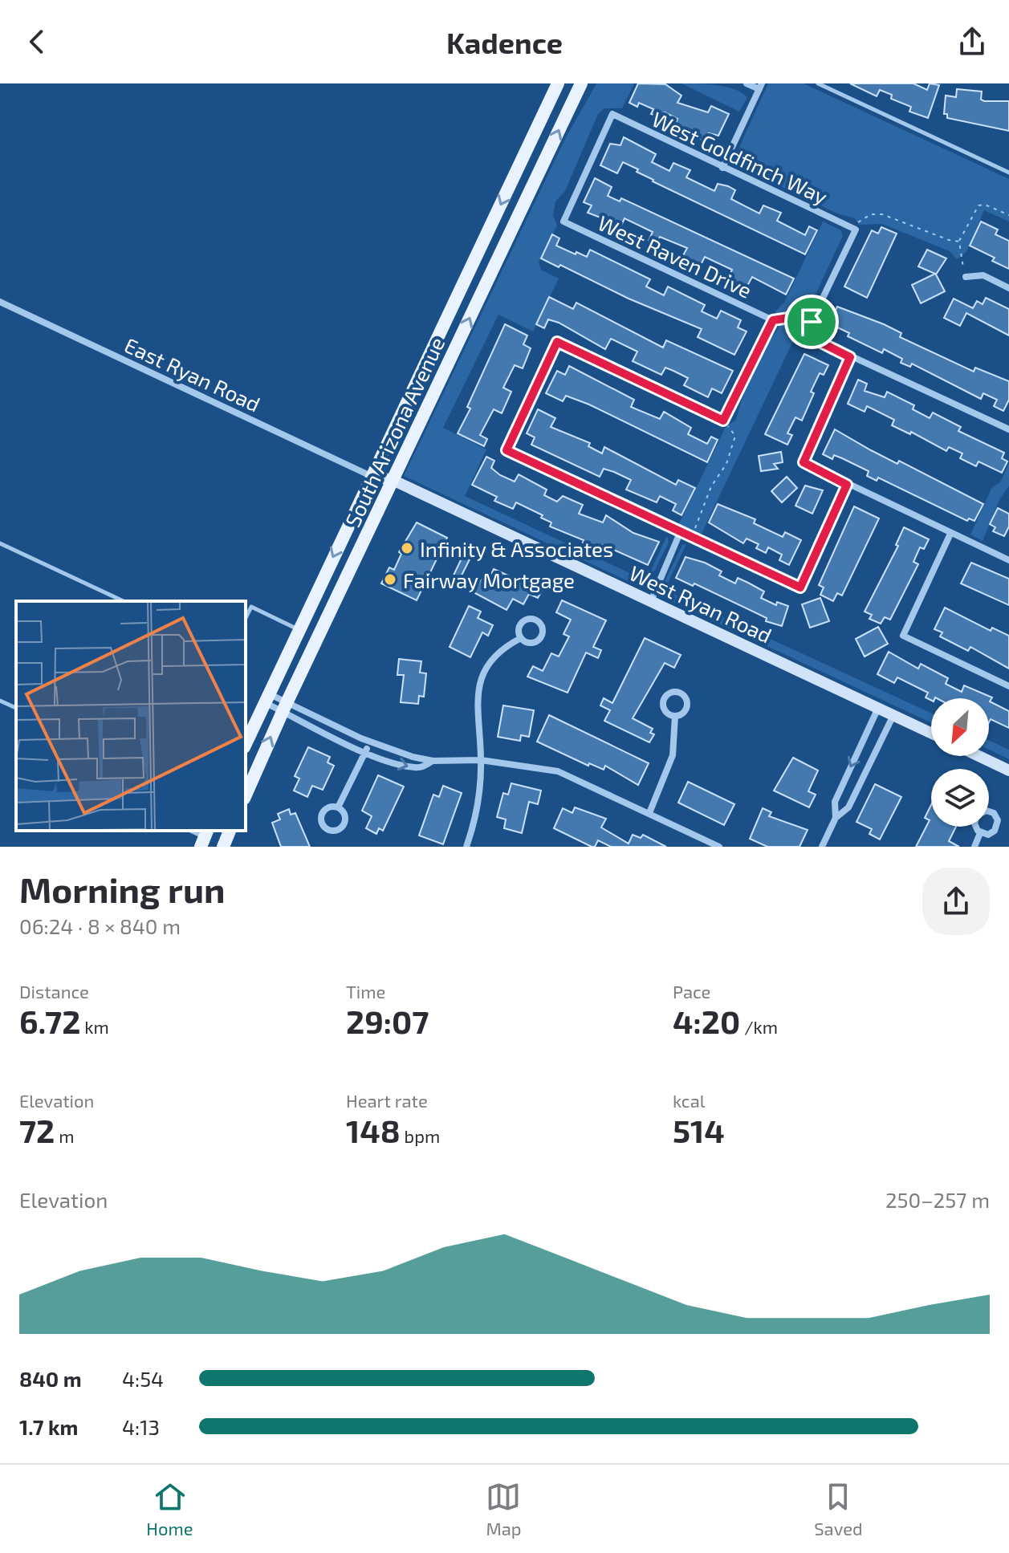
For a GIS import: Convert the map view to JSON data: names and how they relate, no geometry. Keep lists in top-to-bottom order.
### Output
{
  "streets": {
    "main road": ["South Arizona Avenue"],
    "street": [
      "West Goldfinch Way",
      "West Raven Drive",
      "East Ryan Road",
      "West Ryan Road"
    ]
  },
  "crossings": [
    ["West Goldfinch Way", "West Raven Drive"],
    ["East Ryan Road", "South Arizona Avenue"],
    ["East Ryan Road", "West Ryan Road"],
    ["South Arizona Avenue", "West Ryan Road"]
  ],
  "places": ["Infinity & Associates", "Fairway Mortgage"],
  "north": "bottom left",
  "page": {
    "header": "Kadence",
    "heading": ["Morning run", "06:24 · 8 × 840 m"],
    "stats": [
      ["Distance", "6.72 km"],
      ["Time", "29:07"],
      ["Pace", "4:20 /km"],
      ["Elevation", "72 m"],
      ["Heart rate", "148 bpm"],
      ["kcal", "514"]
    ],
    "chart": ["Elevation", "250–257 m"],
    "list": [
      {
        "name": "840 m",
        "note": "4:54"
      },
      {
        "name": "1.7 km",
        "note": "4:13"
      }
    ],
    "tabs": ["Home", "Map", "Saved"]
  }
}
